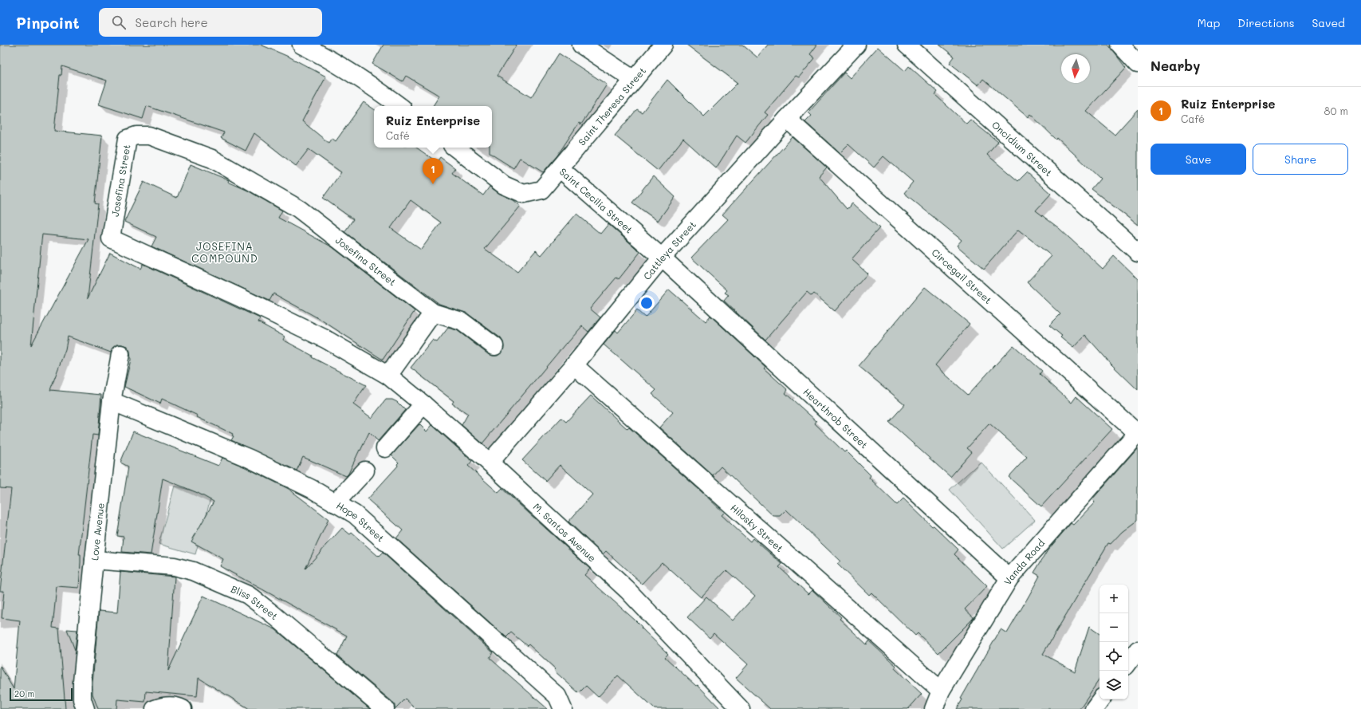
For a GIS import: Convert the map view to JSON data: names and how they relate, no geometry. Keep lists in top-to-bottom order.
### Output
{
  "streets": {
    "street": [
      "Saint Theresa Street",
      "Oncidium Street",
      "Josefina Street",
      "Saint Cecilia Street",
      "Cattleya Street",
      "Circegail Street",
      "Hearthrob Street",
      "Hope Street",
      "Hilosky Street",
      "Love Avenue",
      "M. Santos Avenue",
      "Vanda Road",
      "Bliss Street"
    ]
  },
  "crossings": [
    ["Saint Theresa Street", "Saint Cecilia Street"],
    ["Josefina Street", "M. Santos Avenue"],
    ["Saint Cecilia Street", "Cattleya Street"],
    ["Saint Cecilia Street", "Hearthrob Street"],
    ["Cattleya Street", "Circegail Street"],
    ["Cattleya Street", "Hearthrob Street"],
    ["Cattleya Street", "Hilosky Street"],
    ["Cattleya Street", "M. Santos Avenue"],
    ["Circegail Street", "Vanda Road"],
    ["Hearthrob Street", "Vanda Road"],
    ["Hope Street", "Love Avenue"],
    ["Hilosky Street", "Vanda Road"],
    ["Love Avenue", "Bliss Street"]
  ],
  "districts": ["JOSEFINA COMPOUND"],
  "scale_bar": "20 m",
  "north": "bottom",
  "page": {
    "header": "Pinpoint",
    "search": "Search here",
    "nav": ["Map", "Directions", "Saved"],
    "heading": "Nearby",
    "list": [
      {
        "mark": "1",
        "name": "Ruiz Enterprise",
        "note": "Café",
        "value": "80 m"
      }
    ],
    "popup": ["Ruiz Enterprise", "Café"],
    "buttons": ["Save", "Share"],
    "pins": "1",
    "map_buttons": ["+", "−"],
    "scale": "20 m"
  }
}
